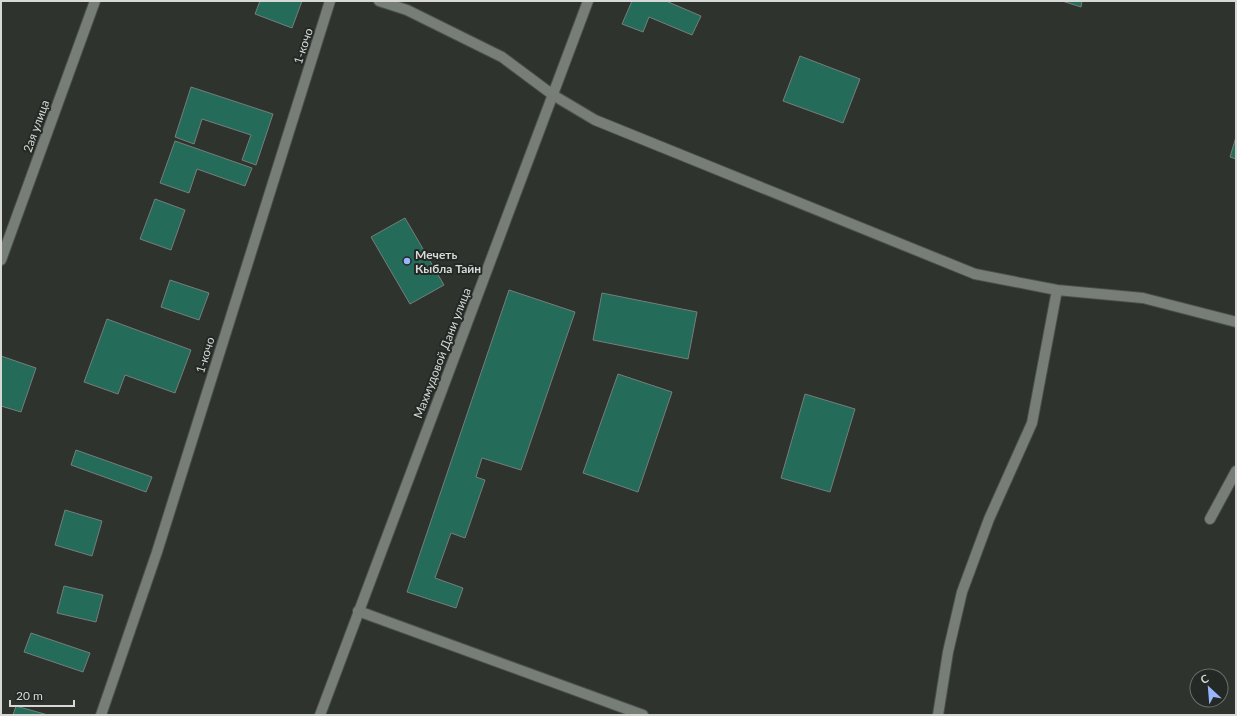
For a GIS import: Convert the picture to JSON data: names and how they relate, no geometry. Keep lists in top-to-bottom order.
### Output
{
  "streets": {
    "street": ["1-кочо", "2ая улица", "Махмудовой Дани улица"]
  },
  "places": ["Мечеть Кыбла Тайн"],
  "scale_bar": "20 m",
  "north": "top left"
}
